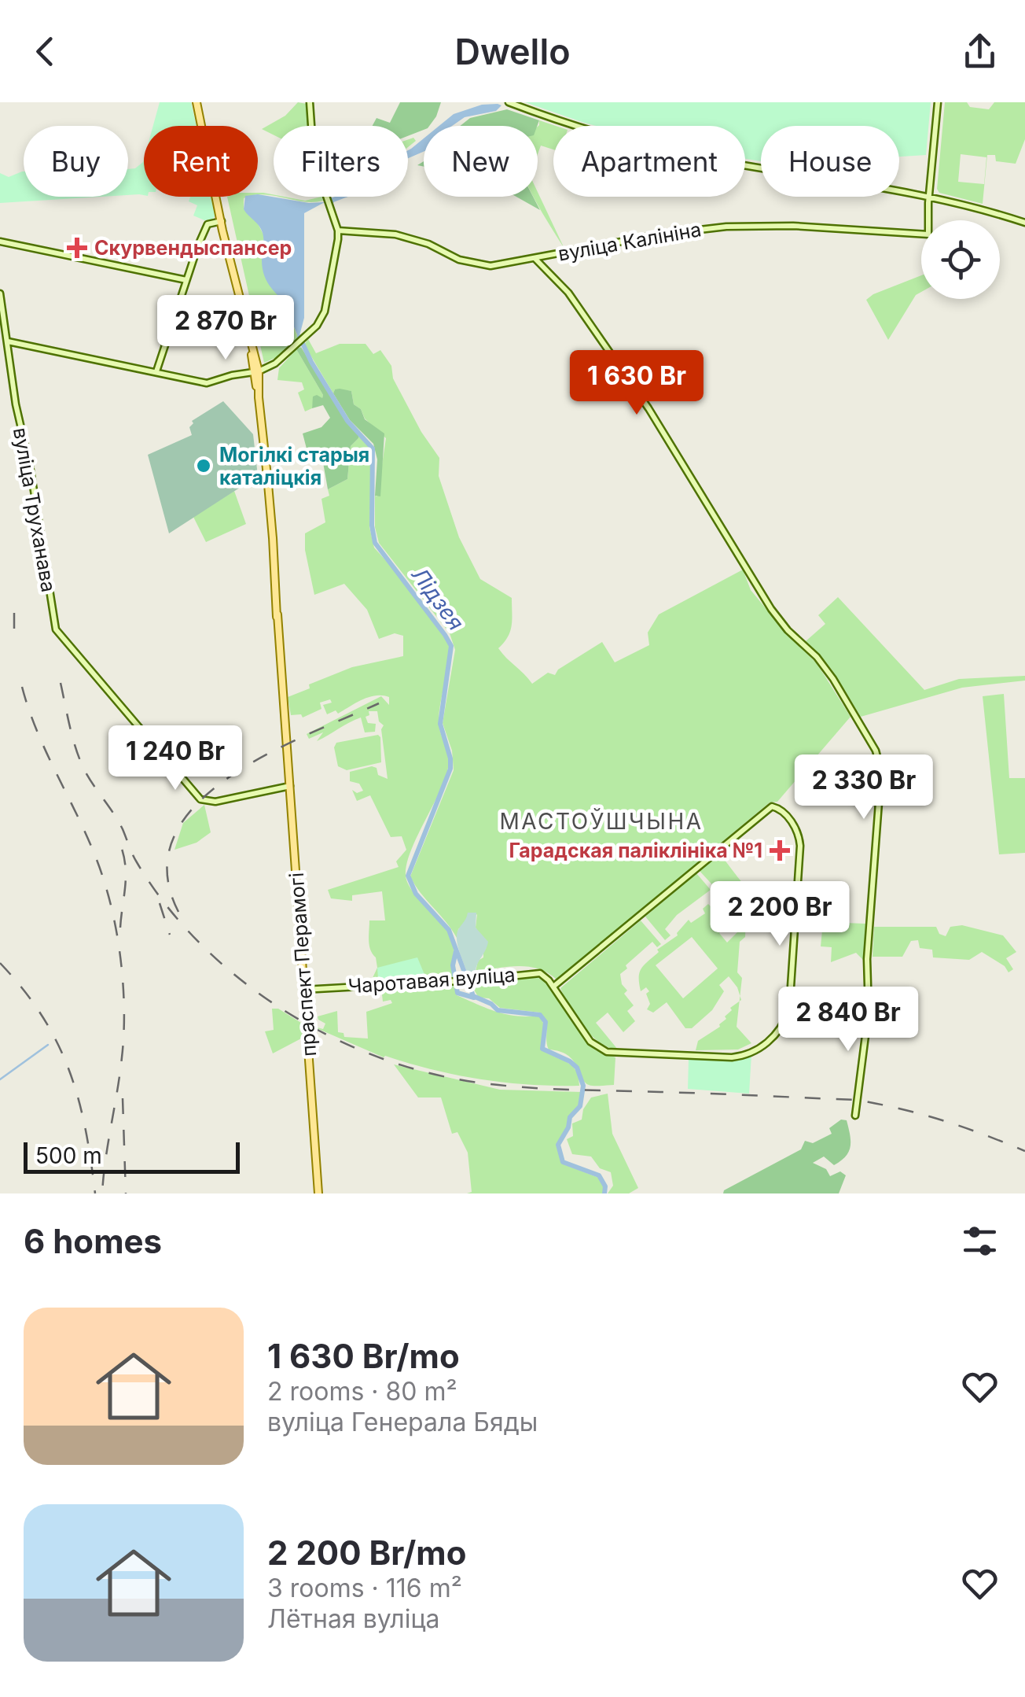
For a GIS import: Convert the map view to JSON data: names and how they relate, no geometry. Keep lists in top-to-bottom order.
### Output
{
  "streets": {
    "main road": ["праспект Перамогі"],
    "street": ["вуліца Калініна", "вуліца Труханава", "Чаротавая вуліца"]
  },
  "crossings": [
    ["вуліца Труханава", "праспект Перамогі"],
    ["праспект Перамогі", "Чаротавая вуліца"]
  ],
  "districts": ["МАСТОЎШЧЫНА"],
  "water": ["Лідзея"],
  "places": {
    "health": ["Скурвендыспансер", "Гарадская паліклініка №1"],
    "other": ["Могілкі старыя каталіцкія"]
  },
  "scale_bar": "500 m",
  "page": {
    "header": "Dwello",
    "chip": [
      "Buy",
      "Rent",
      "Filters",
      "New",
      "Apartment",
      "House"
    ],
    "price": [
      "2 870 Br",
      "1 630 Br",
      "1 240 Br",
      "2 330 Br",
      "2 200 Br",
      "2 840 Br"
    ],
    "scale": "500 m",
    "heading": "6 homes",
    "list": [
      {
        "name": "1 630 Br/mo",
        "note": "2 rooms · 80 m² · вуліца Генерала Бяды"
      },
      {
        "name": "2 200 Br/mo",
        "note": "3 rooms · 116 m² · Лётная вуліца"
      }
    ]
  }
}
